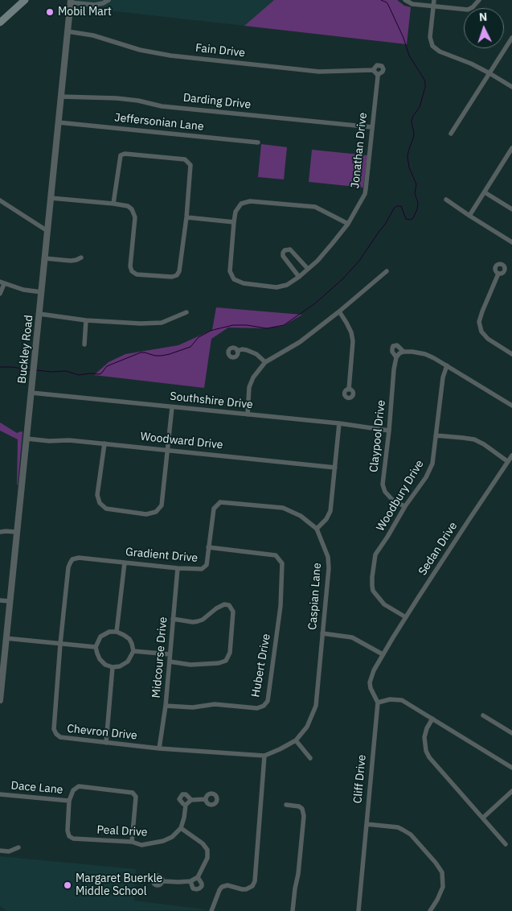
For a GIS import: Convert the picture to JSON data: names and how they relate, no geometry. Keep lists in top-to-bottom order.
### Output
{
  "streets": {
    "street": [
      "Fain Drive",
      "Darding Drive",
      "Jeffersonian Lane",
      "Jonathan Drive",
      "Buckley Road",
      "Southshire Drive",
      "Claypool Drive",
      "Woodward Drive",
      "Woodbury Drive",
      "Sedan Drive",
      "Gradient Drive",
      "Caspian Lane",
      "Midcourse Drive",
      "Hubert Drive",
      "Chevron Drive",
      "Cliff Drive",
      "Dace Lane",
      "Peal Drive"
    ]
  },
  "crossings": [
    ["Fain Drive", "Jonathan Drive"],
    ["Fain Drive", "Buckley Road"],
    ["Darding Drive", "Jonathan Drive"],
    ["Darding Drive", "Buckley Road"],
    ["Jeffersonian Lane", "Buckley Road"],
    ["Buckley Road", "Southshire Drive"],
    ["Buckley Road", "Woodward Drive"],
    ["Southshire Drive", "Claypool Drive"],
    ["Claypool Drive", "Woodbury Drive"],
    ["Woodbury Drive", "Sedan Drive"],
    ["Sedan Drive", "Cliff Drive"],
    ["Gradient Drive", "Caspian Lane"],
    ["Gradient Drive", "Midcourse Drive"],
    ["Gradient Drive", "Hubert Drive"],
    ["Gradient Drive", "Chevron Drive"],
    ["Caspian Lane", "Chevron Drive"],
    ["Midcourse Drive", "Hubert Drive"],
    ["Midcourse Drive", "Chevron Drive"],
    ["Dace Lane", "Peal Drive"]
  ],
  "places": ["Mobil Mart", "Margaret Buerkle Middle School"],
  "north": "top"
}
